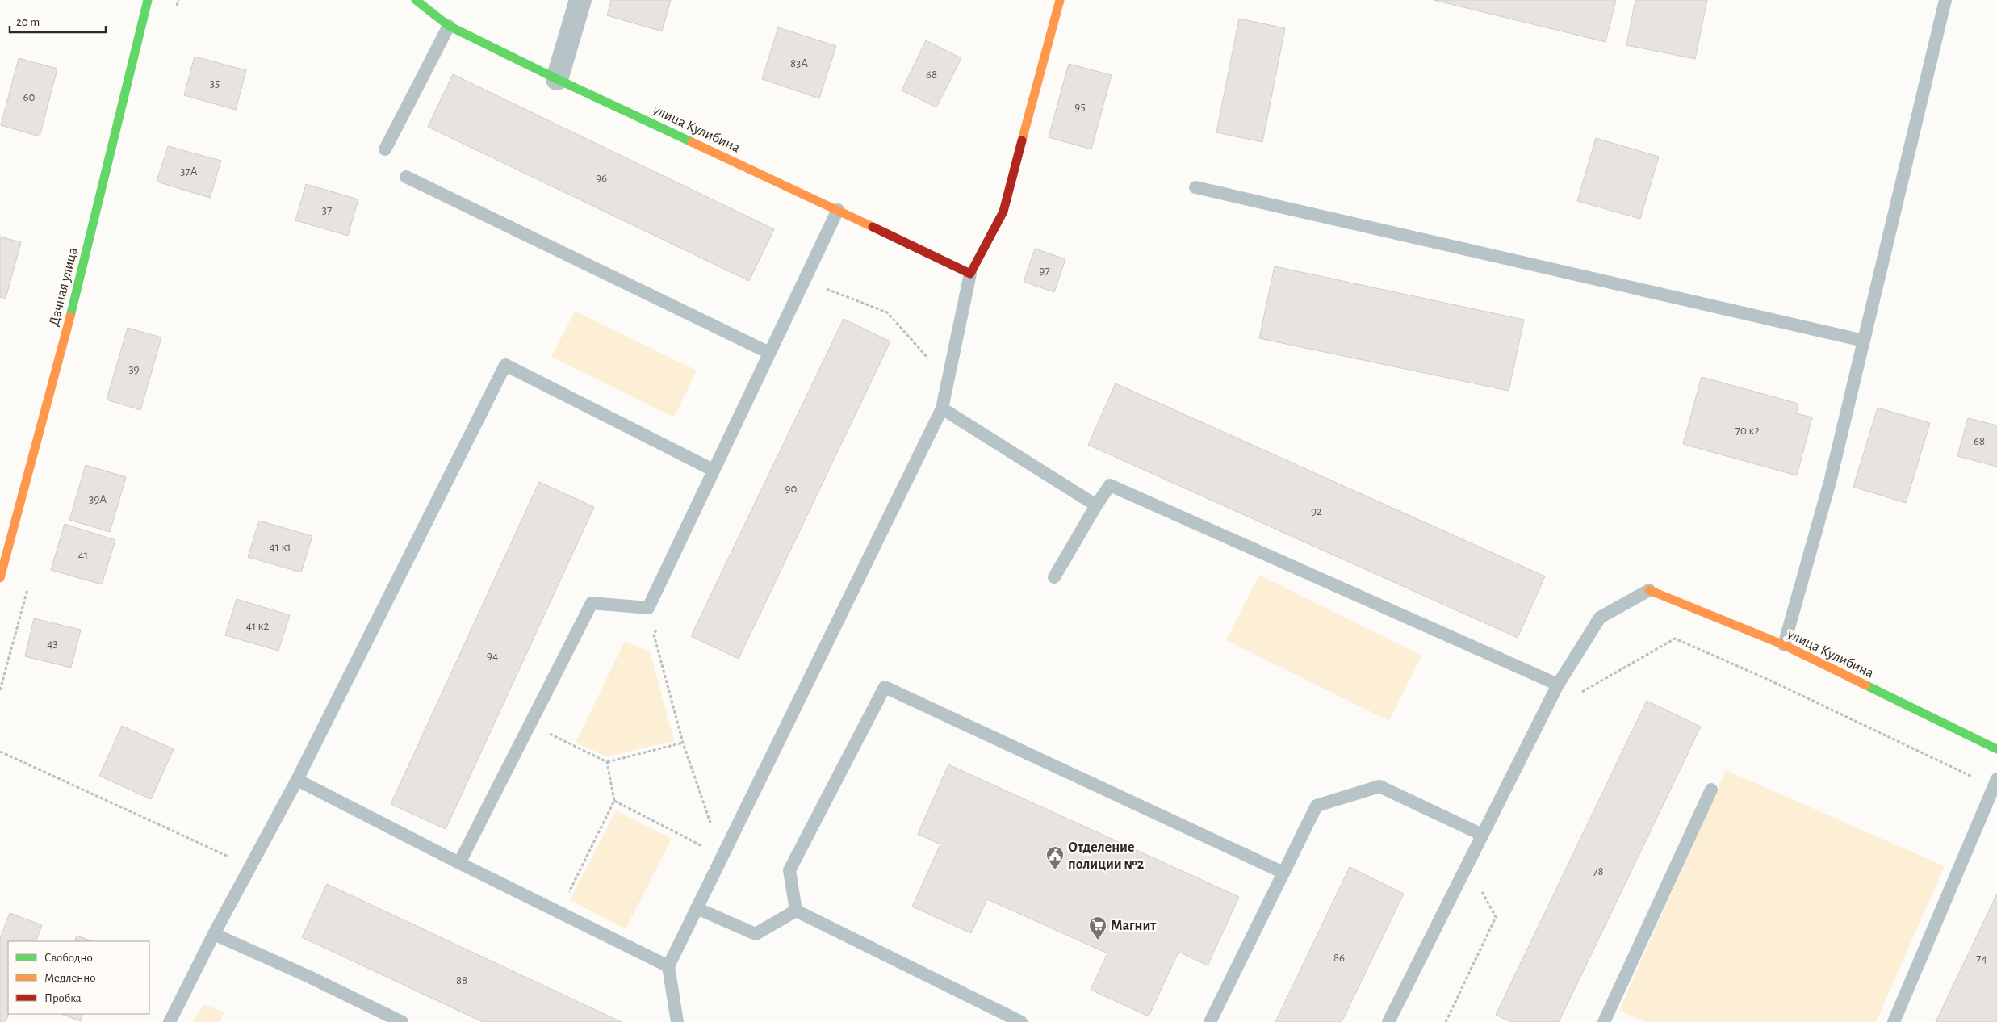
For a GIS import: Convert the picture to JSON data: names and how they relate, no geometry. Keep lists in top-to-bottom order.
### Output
{
  "streets": {
    "street": ["улица Кулибина", "Дачная улица"]
  },
  "places": {
    "public building": ["Отделение полиции №2"],
    "supermarket": ["Магнит"]
  },
  "house_numbers": [
    "83А",
    "68",
    "35",
    "60",
    "95",
    "37А",
    "96",
    "37",
    "97",
    "39",
    "70 к2",
    "68",
    "90",
    "39А",
    "92",
    "41 к1",
    "41",
    "41 к2",
    "43",
    "94",
    "78",
    "86",
    "74",
    "88"
  ],
  "legend": ["Свободно", "Медленно", "Пробка"],
  "scale_bar": "20 m"
}
